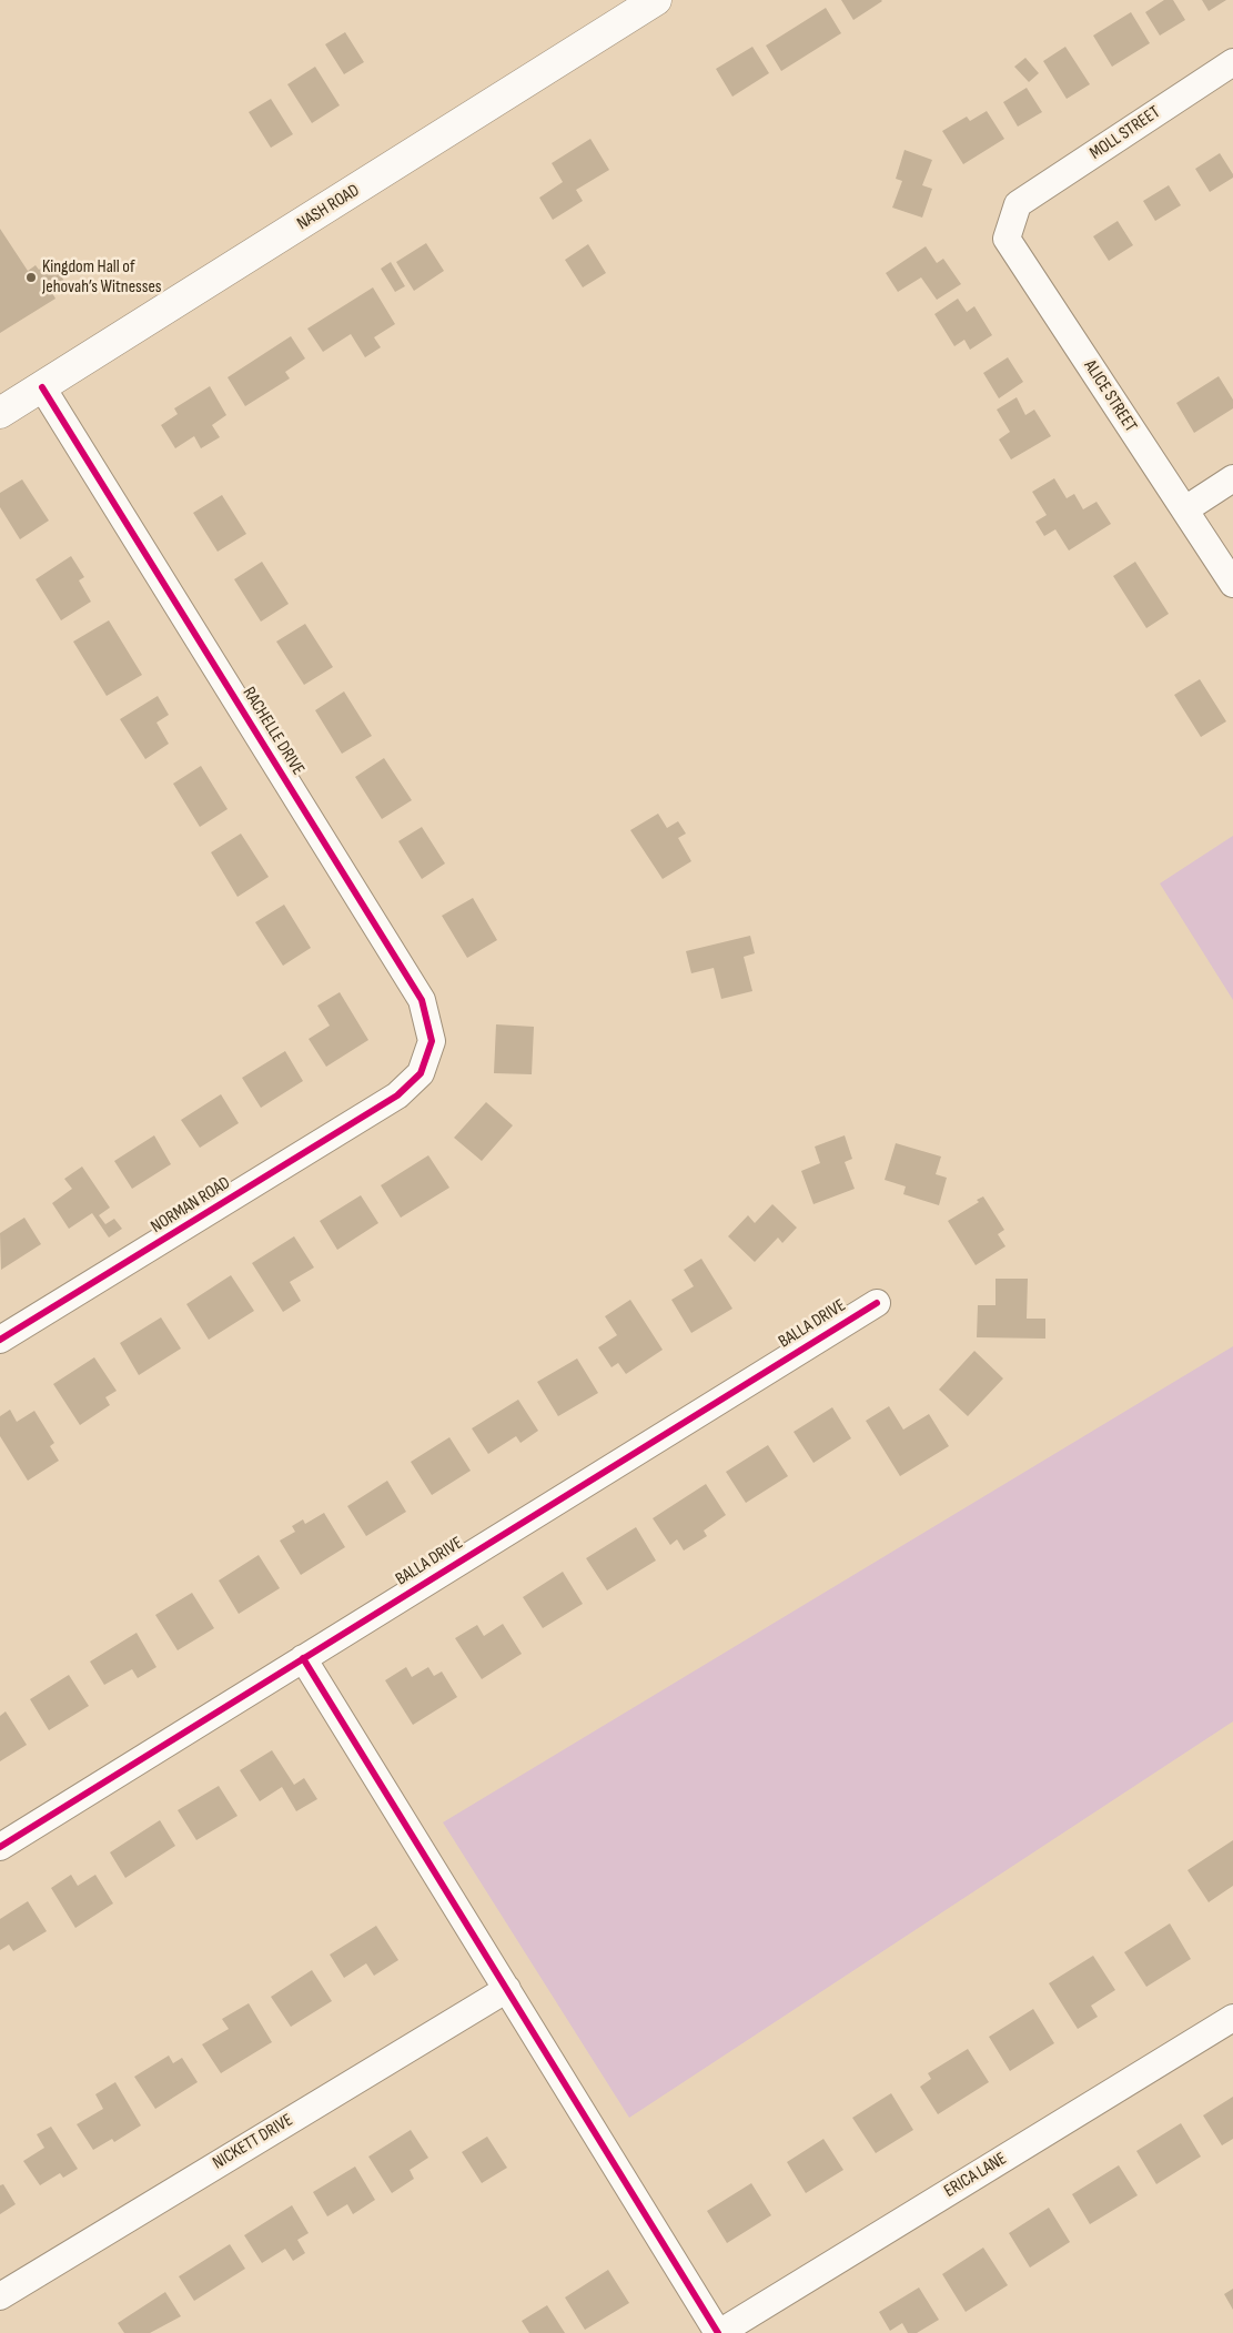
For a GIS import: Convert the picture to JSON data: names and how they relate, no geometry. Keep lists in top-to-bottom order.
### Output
{
  "streets": {
    "main road": ["NASH ROAD"],
    "street": [
      "MOLL STREET",
      "ALICE STREET",
      "RACHELLE DRIVE",
      "NORMAN ROAD",
      "BALLA DRIVE",
      "NICKETT DRIVE",
      "ERICA LANE"
    ]
  },
  "crossings": [
    ["MOLL STREET", "ALICE STREET"],
    ["NASH ROAD", "RACHELLE DRIVE"],
    ["RACHELLE DRIVE", "NORMAN ROAD"]
  ],
  "places": ["Kingdom Hall of Jehovah’s Witnesses"]
}
